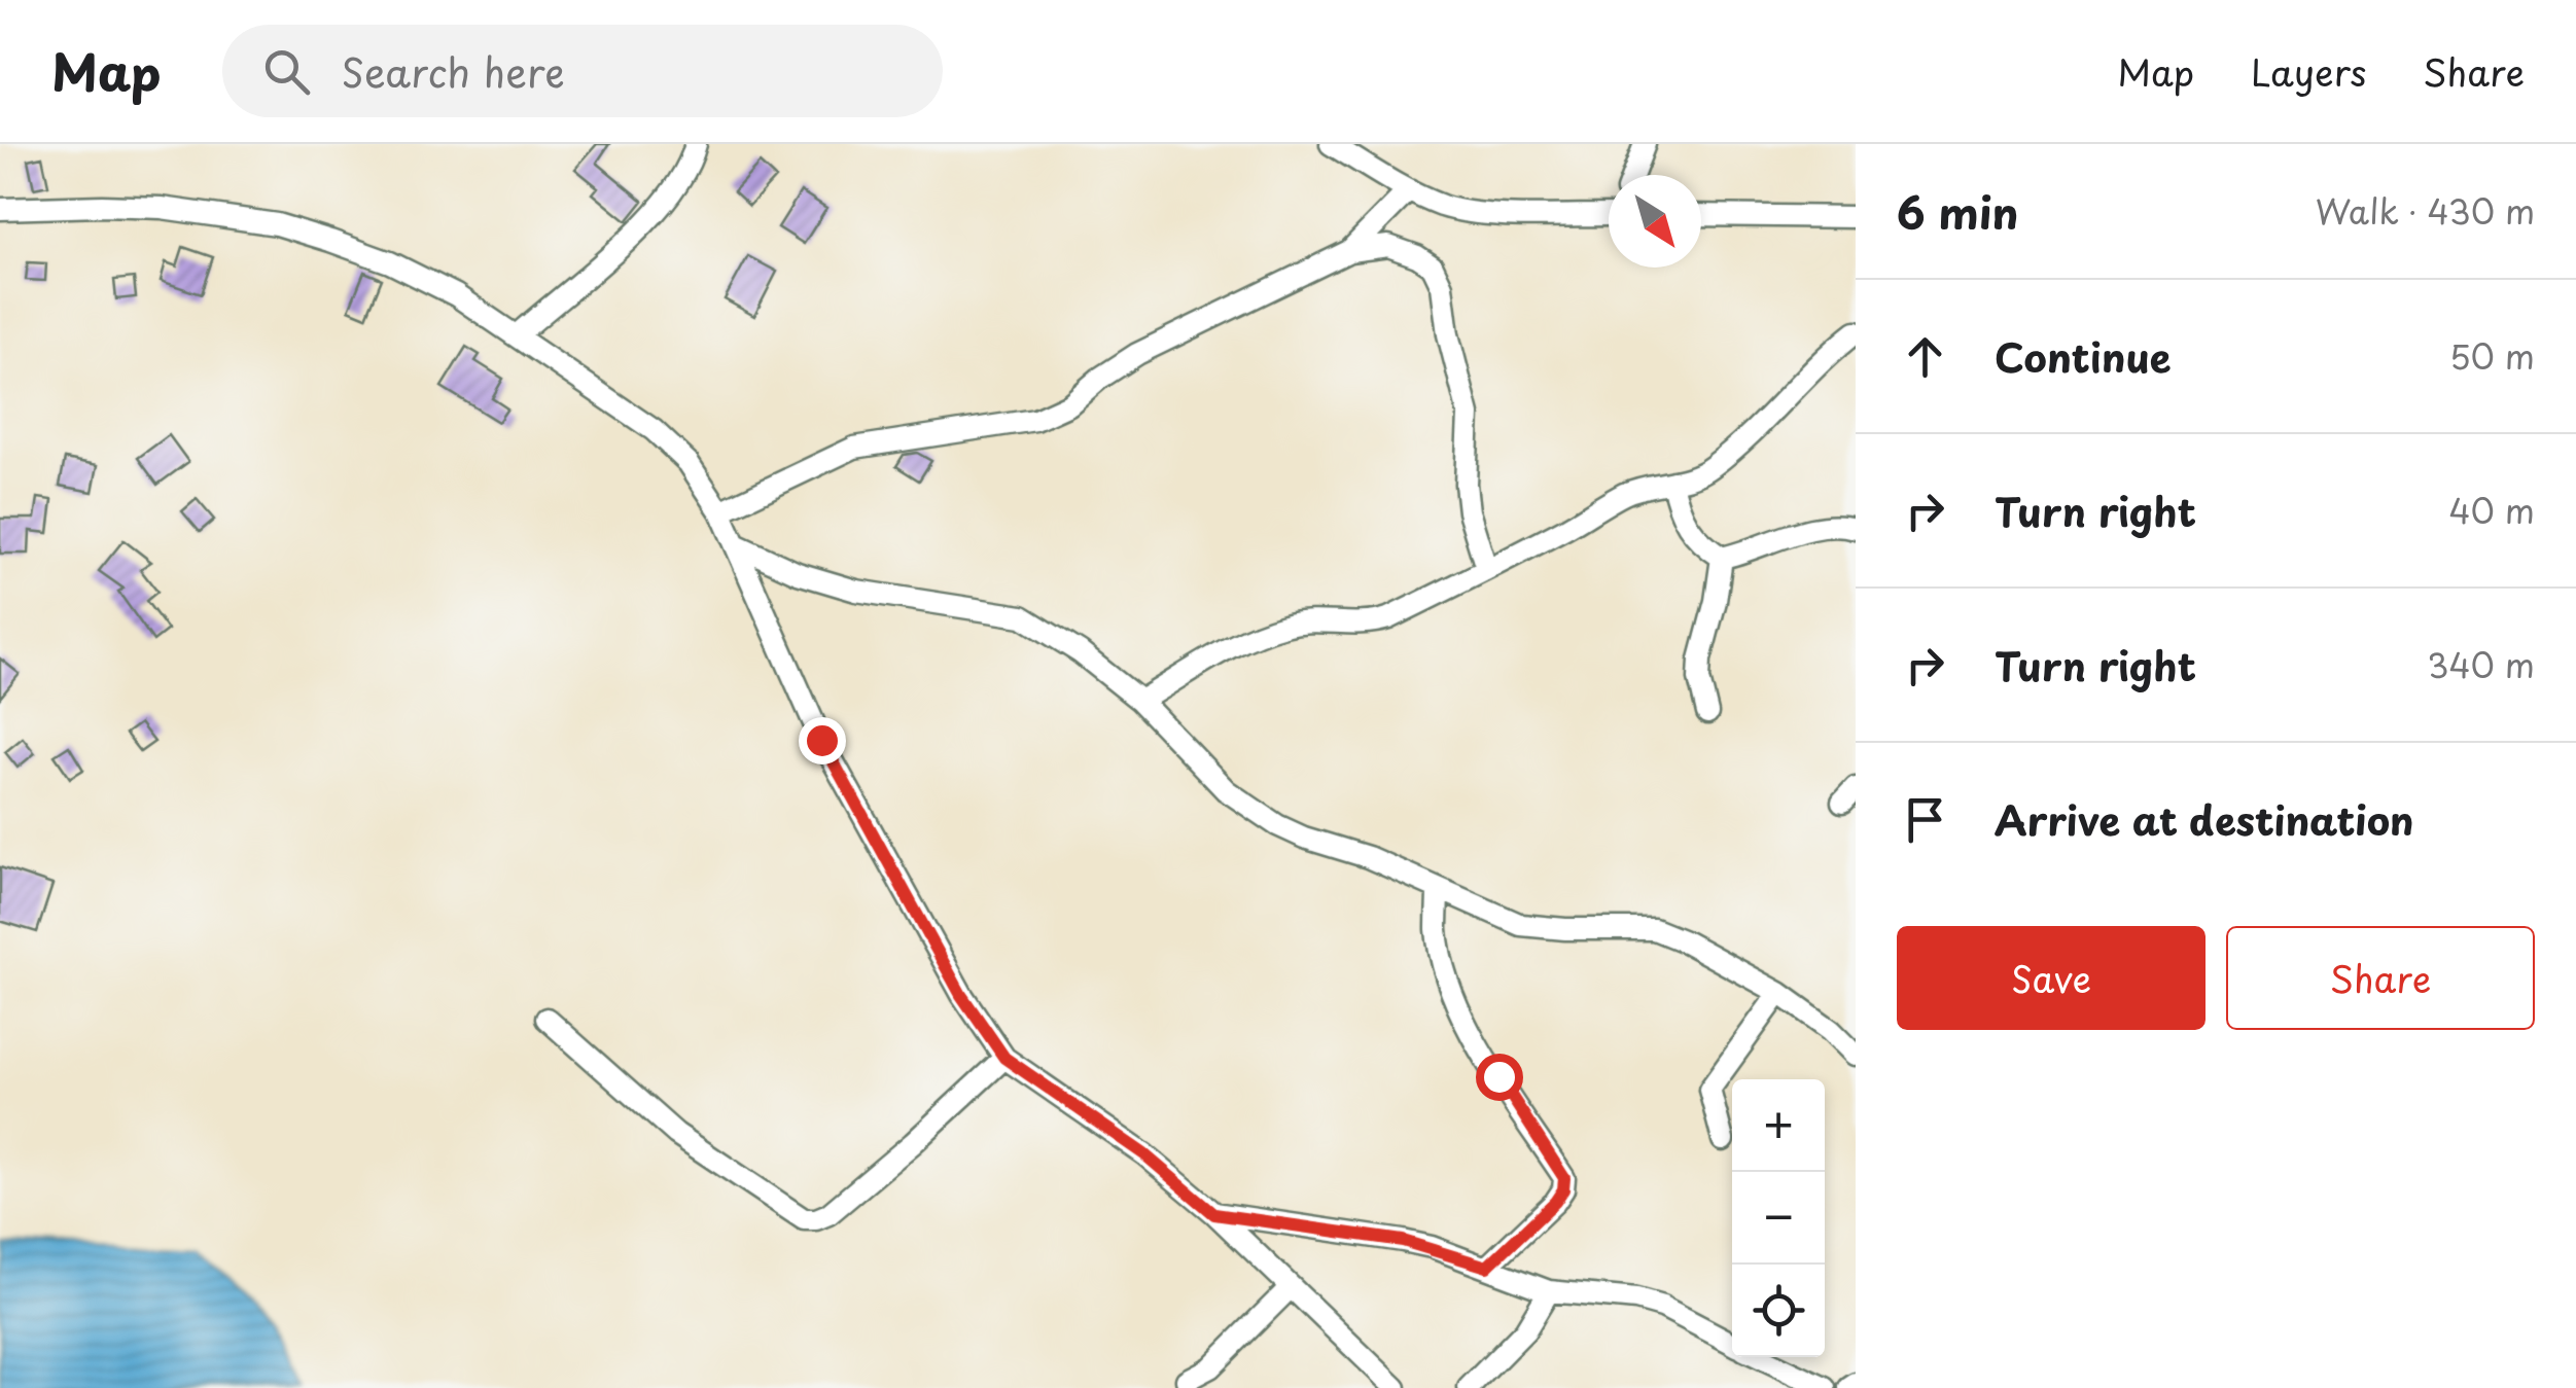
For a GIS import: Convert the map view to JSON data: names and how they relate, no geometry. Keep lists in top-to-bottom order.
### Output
{
  "north": "bottom right",
  "page": {
    "header": "Map",
    "search": "Search here",
    "nav": ["Map", "Layers", "Share"],
    "heading": ["6 min", "Walk · 430 m"],
    "list": [
      ["Continue", "50 m"],
      ["Turn right", "40 m"],
      ["Turn right", "340 m"],
      "Arrive at destination"
    ],
    "buttons": ["Save", "Share"],
    "map_buttons": ["+", "−"]
  }
}
